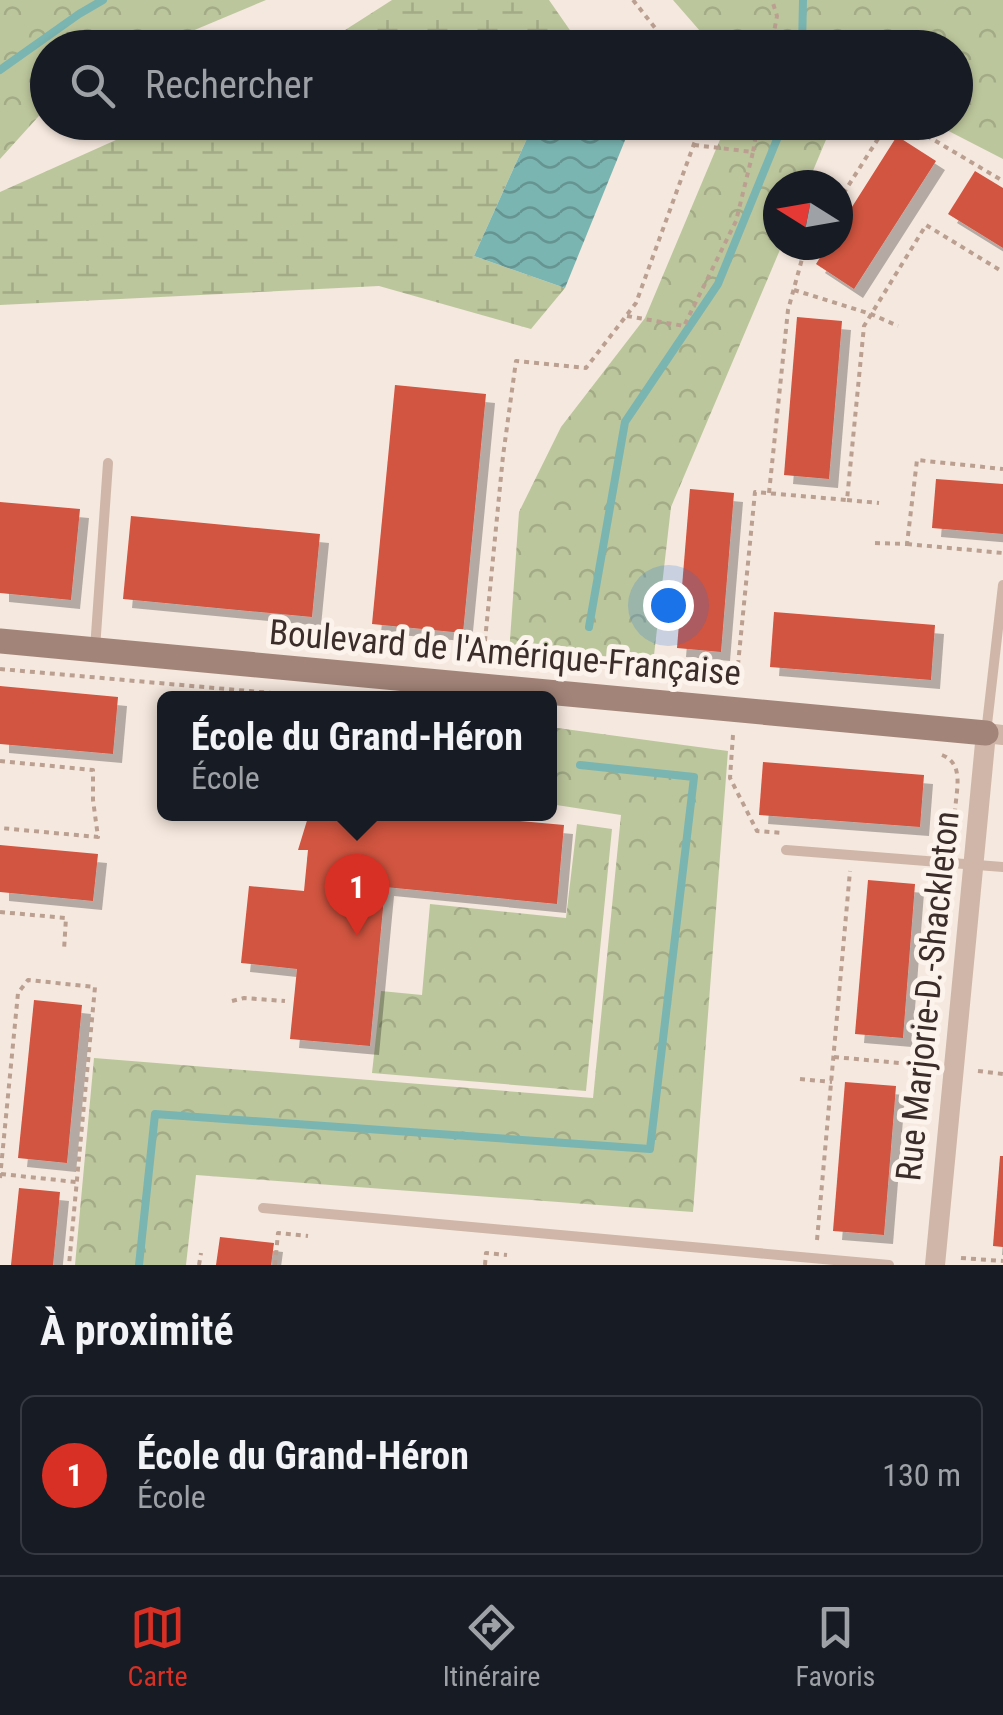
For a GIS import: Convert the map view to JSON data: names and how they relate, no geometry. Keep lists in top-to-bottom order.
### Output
{
  "streets": {
    "street": ["Boulevard de l'Amérique-Française", "Rue Marjorie-D.-Shackleton"]
  },
  "crossings": [
    ["Boulevard de l'Amérique-Française", "Rue Marjorie-D.-Shackleton"]
  ],
  "north": "left",
  "page": {
    "search": "Rechercher",
    "popup": ["École du Grand-Héron", "École"],
    "pins": "1",
    "heading": "À proximité",
    "list": [
      {
        "mark": "1",
        "name": "École du Grand-Héron",
        "note": "École",
        "value": "130 m"
      }
    ],
    "nav": ["Carte", "Itinéraire", "Favoris"]
  }
}
